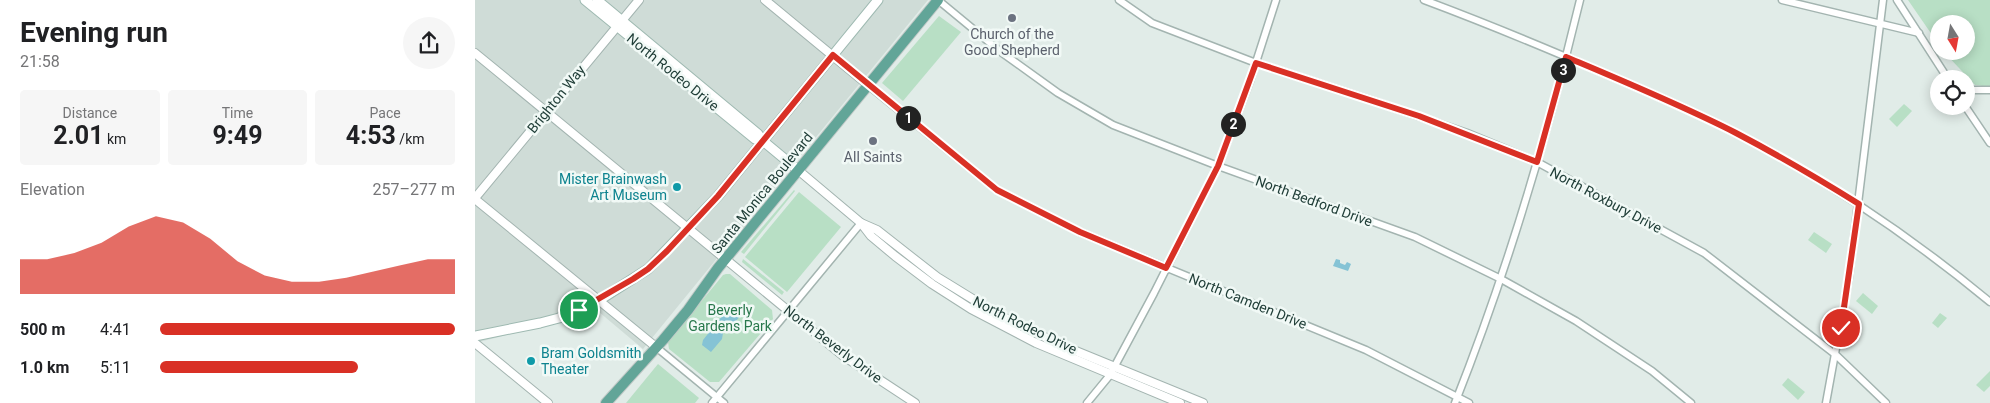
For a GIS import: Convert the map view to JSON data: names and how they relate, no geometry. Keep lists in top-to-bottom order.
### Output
{
  "streets": {
    "main road": ["North Rodeo Drive", "Santa Monica Boulevard"],
    "street": [
      "Brighton Way",
      "North Roxbury Drive",
      "North Bedford Drive",
      "North Camden Drive",
      "North Beverly Drive"
    ]
  },
  "crossings": [
    ["North Rodeo Drive", "Brighton Way"],
    ["North Rodeo Drive", "Santa Monica Boulevard"],
    ["Brighton Way", "North Beverly Drive"],
    ["Santa Monica Boulevard", "North Bedford Drive"],
    ["Santa Monica Boulevard", "North Camden Drive"],
    ["Santa Monica Boulevard", "North Beverly Drive"]
  ],
  "parks": ["Beverly Gardens Park"],
  "places": [
    "Church of the Good Shepherd",
    "All Saints",
    "Mister Brainwash Art Museum",
    "Bram Goldsmith Theater"
  ],
  "north": "bottom",
  "page": {
    "heading": ["Evening run", "21:58"],
    "pins": ["3", "1", "2"],
    "stats": [
      ["Distance", "2.01 km"],
      ["Time", "9:49"],
      ["Pace", "4:53 /km"]
    ],
    "chart": ["Elevation", "257–277 m"],
    "list": [
      {
        "name": "500 m",
        "note": "4:41"
      },
      {
        "name": "1.0 km",
        "note": "5:11"
      }
    ]
  }
}
